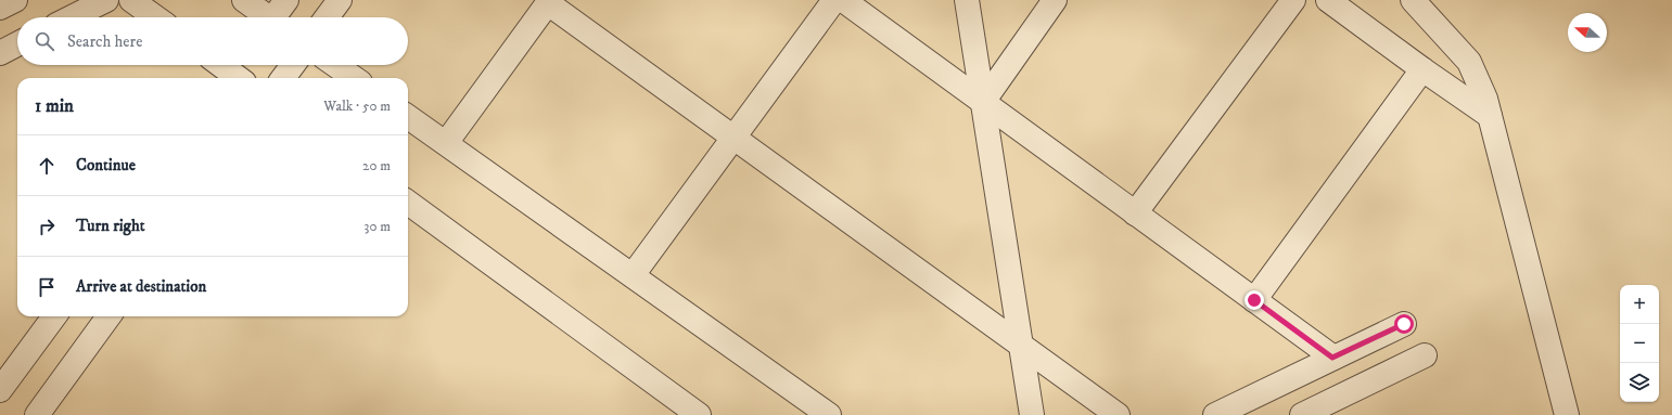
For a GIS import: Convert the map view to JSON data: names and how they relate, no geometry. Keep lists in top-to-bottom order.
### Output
{
  "north": "left",
  "page": {
    "search": "Search here",
    "heading": ["1 min", "Walk · 50 m"],
    "list": [
      ["Continue", "20 m"],
      ["Turn right", "30 m"],
      "Arrive at destination"
    ],
    "map_buttons": ["+", "−"]
  }
}
